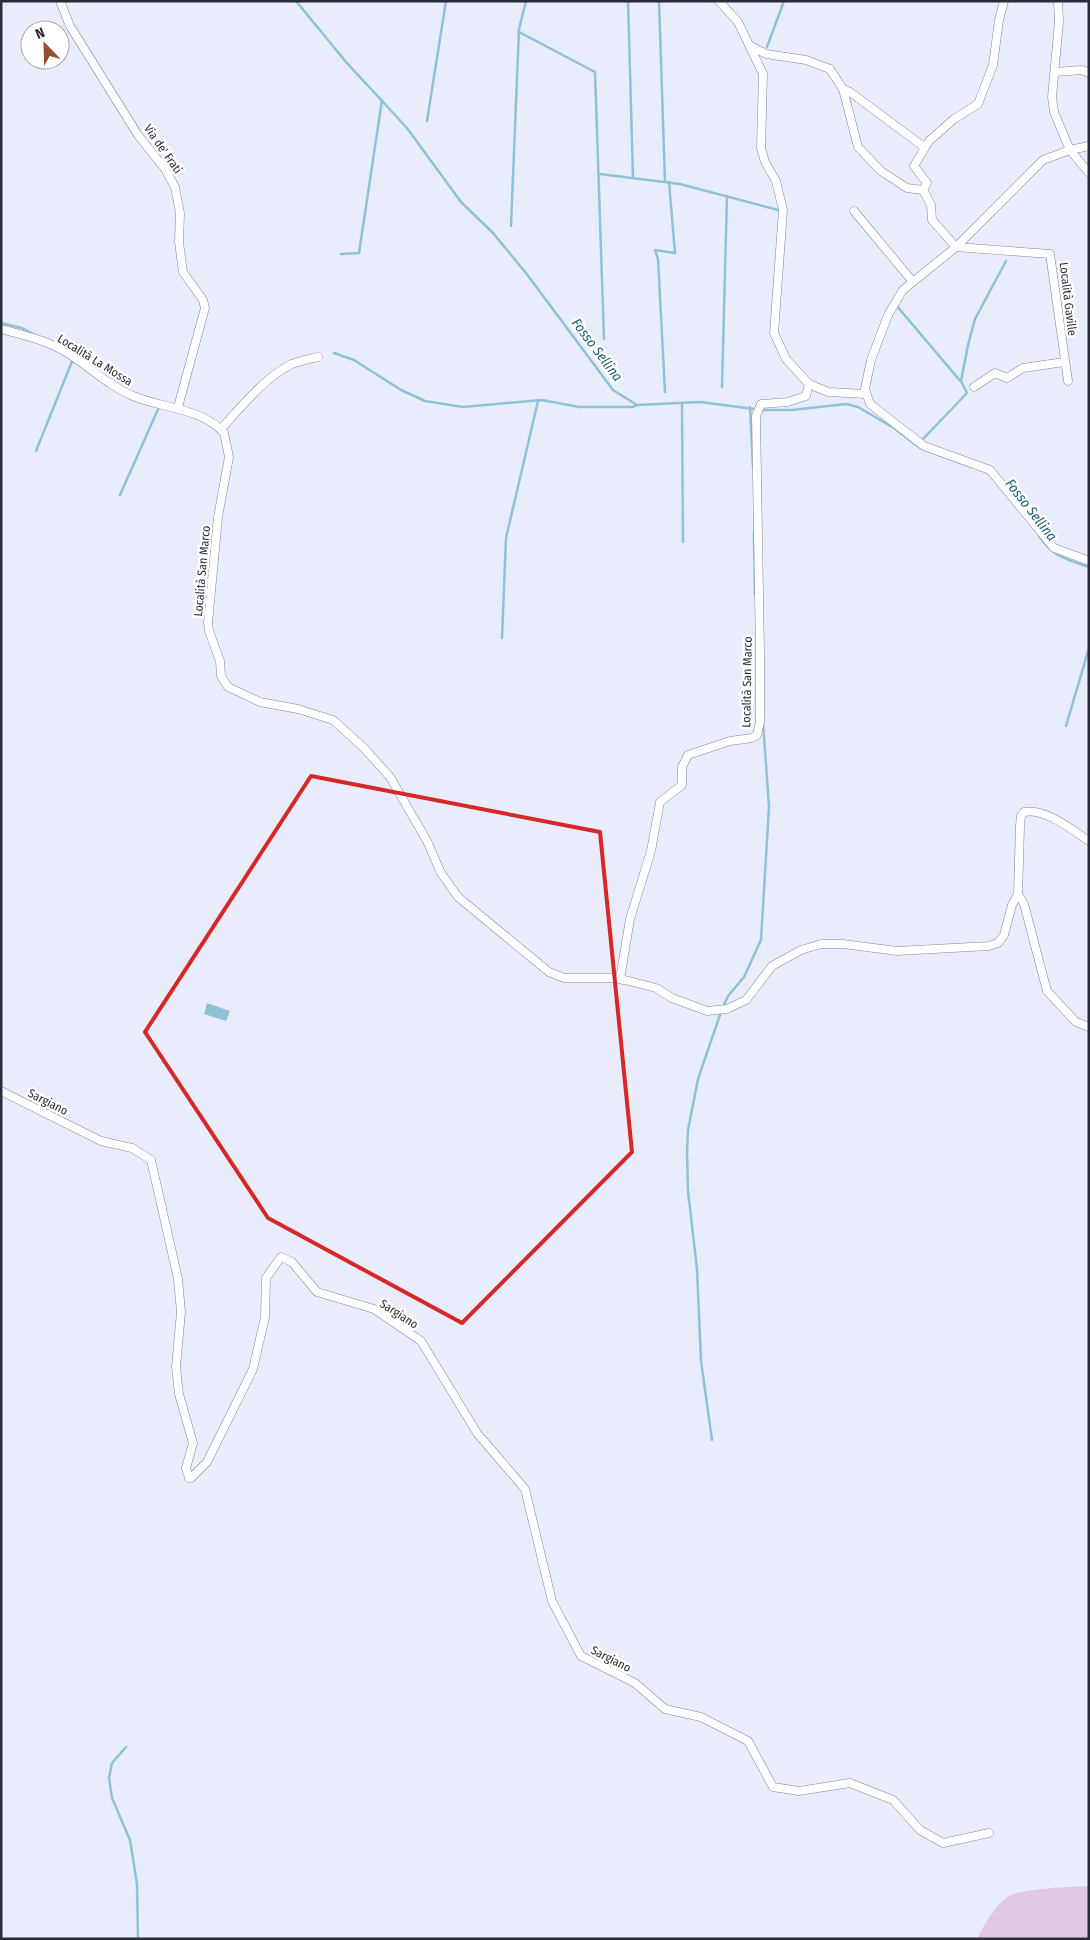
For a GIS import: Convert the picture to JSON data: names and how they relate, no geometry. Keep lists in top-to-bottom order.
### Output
{
  "streets": {
    "street": [
      "Via de' Frati",
      "Località Gaville",
      "Località La Mossa",
      "Località San Marco",
      "Sargiano"
    ]
  },
  "crossings": [
    ["Via de' Frati", "Località La Mossa"],
    ["Località La Mossa", "Località San Marco"]
  ],
  "water": ["Fosso Sellina"],
  "north": "top left"
}
